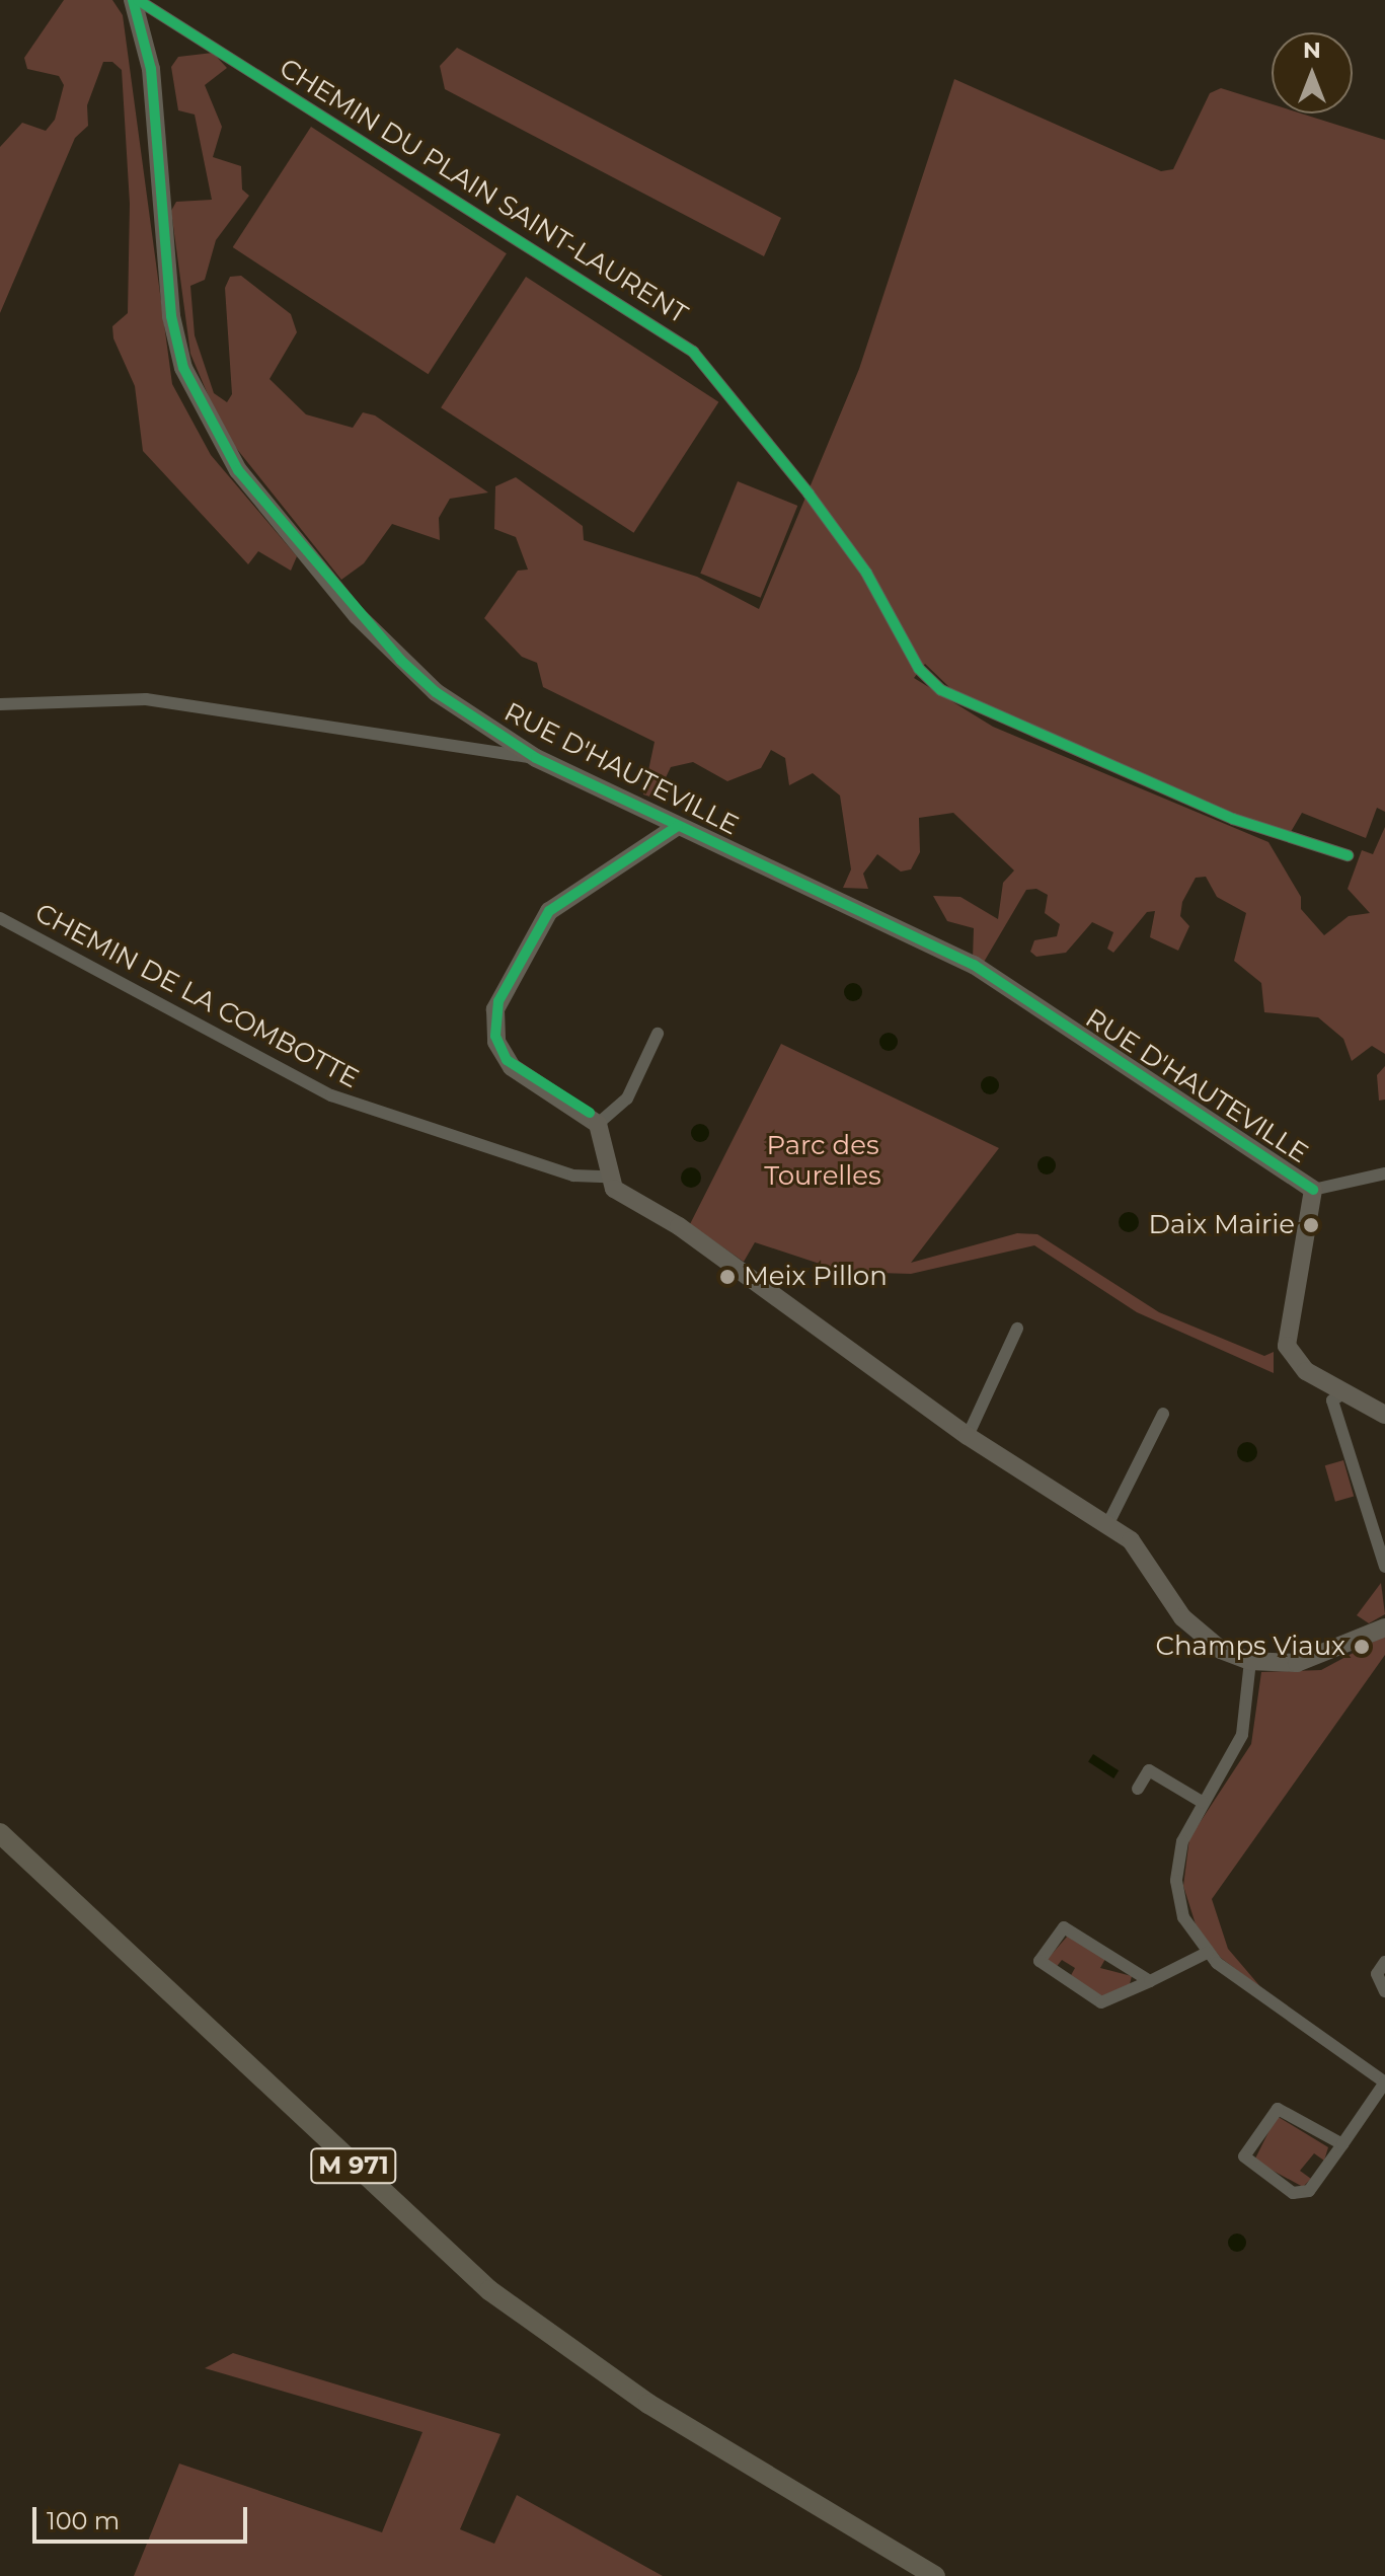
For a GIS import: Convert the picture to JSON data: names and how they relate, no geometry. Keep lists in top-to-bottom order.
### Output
{
  "streets": {
    "main road": ["M 971"],
    "street": ["CHEMIN DU PLAIN SAINT-LAURENT", "RUE D'HAUTEVILLE", "CHEMIN DE LA COMBOTTE"]
  },
  "crossings": [
    ["CHEMIN DU PLAIN SAINT-LAURENT", "RUE D'HAUTEVILLE"]
  ],
  "parks": ["Parc des Tourelles"],
  "places": ["Daix Mairie", "Meix Pillon", "Champs Viaux"],
  "scale_bar": "100 m",
  "north": "top"
}
